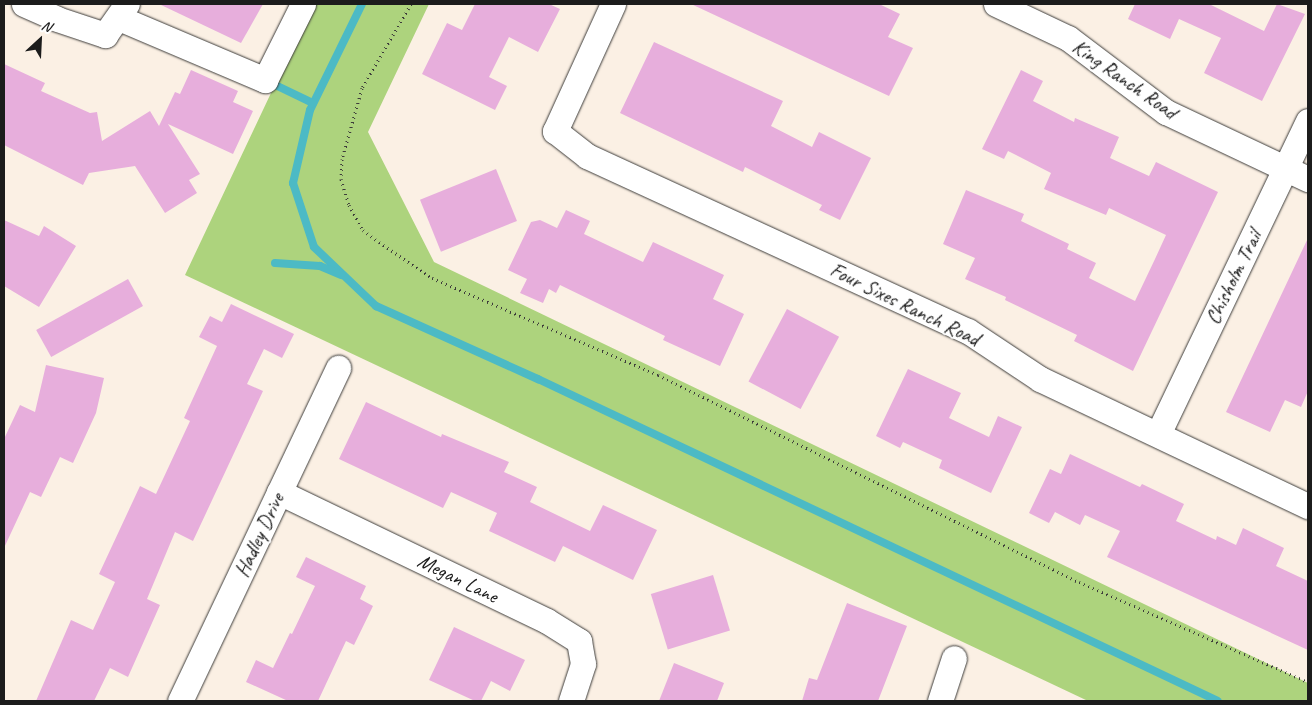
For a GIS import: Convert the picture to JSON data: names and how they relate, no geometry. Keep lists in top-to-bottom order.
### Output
{
  "streets": {
    "street": [
      "King Ranch Road",
      "Chisholm Trail",
      "Four Sixes Ranch Road",
      "Hadley Drive",
      "Megan Lane"
    ]
  },
  "crossings": [
    ["King Ranch Road", "Chisholm Trail"],
    ["Chisholm Trail", "Four Sixes Ranch Road"],
    ["Hadley Drive", "Megan Lane"]
  ],
  "north": "top right"
}
